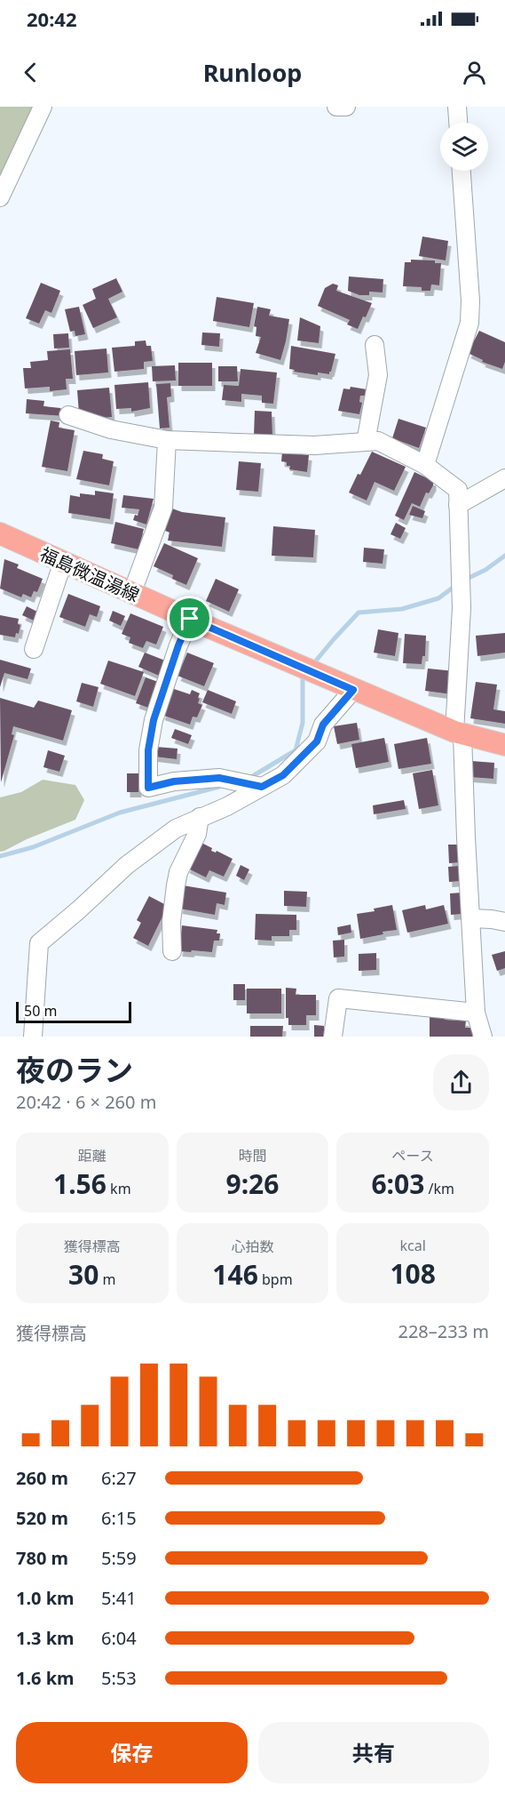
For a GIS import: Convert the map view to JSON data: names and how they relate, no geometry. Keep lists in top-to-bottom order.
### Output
{
  "streets": {
    "main road": ["福島微温湯線"]
  },
  "scale_bar": "50 m",
  "page": {
    "status": "20:42",
    "header": "Runloop",
    "scale": "50 m",
    "heading": ["夜のラン", "20:42 · 6 × 260 m"],
    "stats": [
      ["距離", "1.56 km"],
      ["時間", "9:26"],
      ["ペース", "6:03 /km"],
      ["獲得標高", "30 m"],
      ["心拍数", "146 bpm"],
      ["kcal", "108"]
    ],
    "chart": ["獲得標高", "228–233 m"],
    "list": [
      {
        "name": "260 m",
        "note": "6:27"
      },
      {
        "name": "520 m",
        "note": "6:15"
      },
      {
        "name": "780 m",
        "note": "5:59"
      },
      {
        "name": "1.0 km",
        "note": "5:41"
      },
      {
        "name": "1.3 km",
        "note": "6:04"
      },
      {
        "name": "1.6 km",
        "note": "5:53"
      }
    ],
    "buttons": ["保存", "共有"]
  }
}
